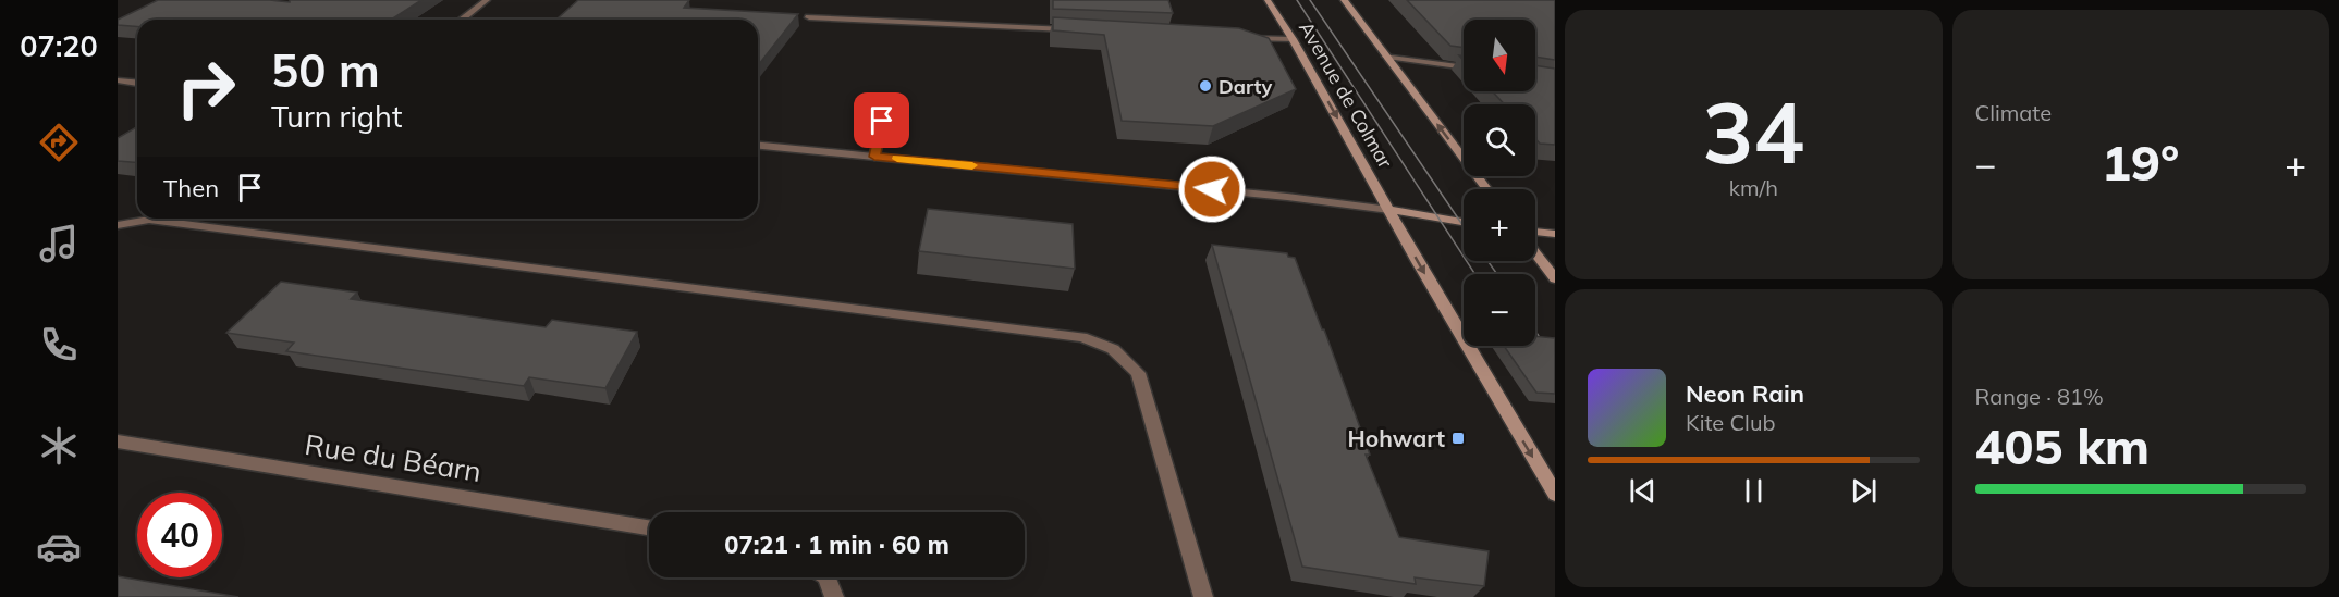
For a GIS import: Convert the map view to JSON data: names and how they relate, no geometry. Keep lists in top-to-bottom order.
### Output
{
  "streets": {
    "main road": ["Avenue de Colmar"],
    "street": ["Rue du Béarn"]
  },
  "places": {
    "other": ["Darty"],
    "transit": ["Hohwart"]
  },
  "north": "bottom",
  "page": {
    "tabs": "07:20",
    "tile": [
      ["34", "km/h"],
      "Climate",
      ["Range · 81%", "405 km"]
    ],
    "map_buttons": ["+", "−"],
    "turn": ["50 m", "Turn right"],
    "heat": ["−", "19°", "+"],
    "then": "Then",
    "song": ["Neon Rain", "Kite Club"],
    "limit": "40",
    "trip": "07:21 · 1 min · 60 m"
  }
}
